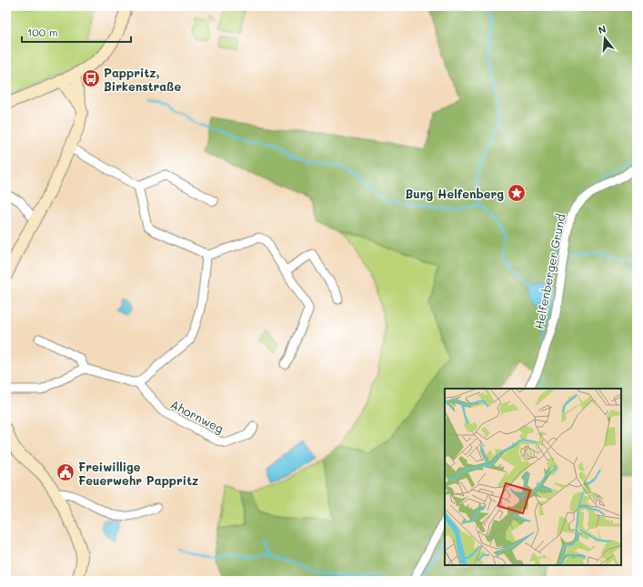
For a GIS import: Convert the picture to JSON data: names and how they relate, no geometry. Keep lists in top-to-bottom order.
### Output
{
  "streets": {
    "street": ["Helfenberger Grund", "Ahornweg"]
  },
  "places": {
    "bus stop": ["Pappritz, Birkenstraße"],
    "place": ["Burg Helfenberg"],
    "public building": ["Freiwillige Feuerwehr Pappritz"]
  },
  "scale_bar": "100 m",
  "north": "top"
}
